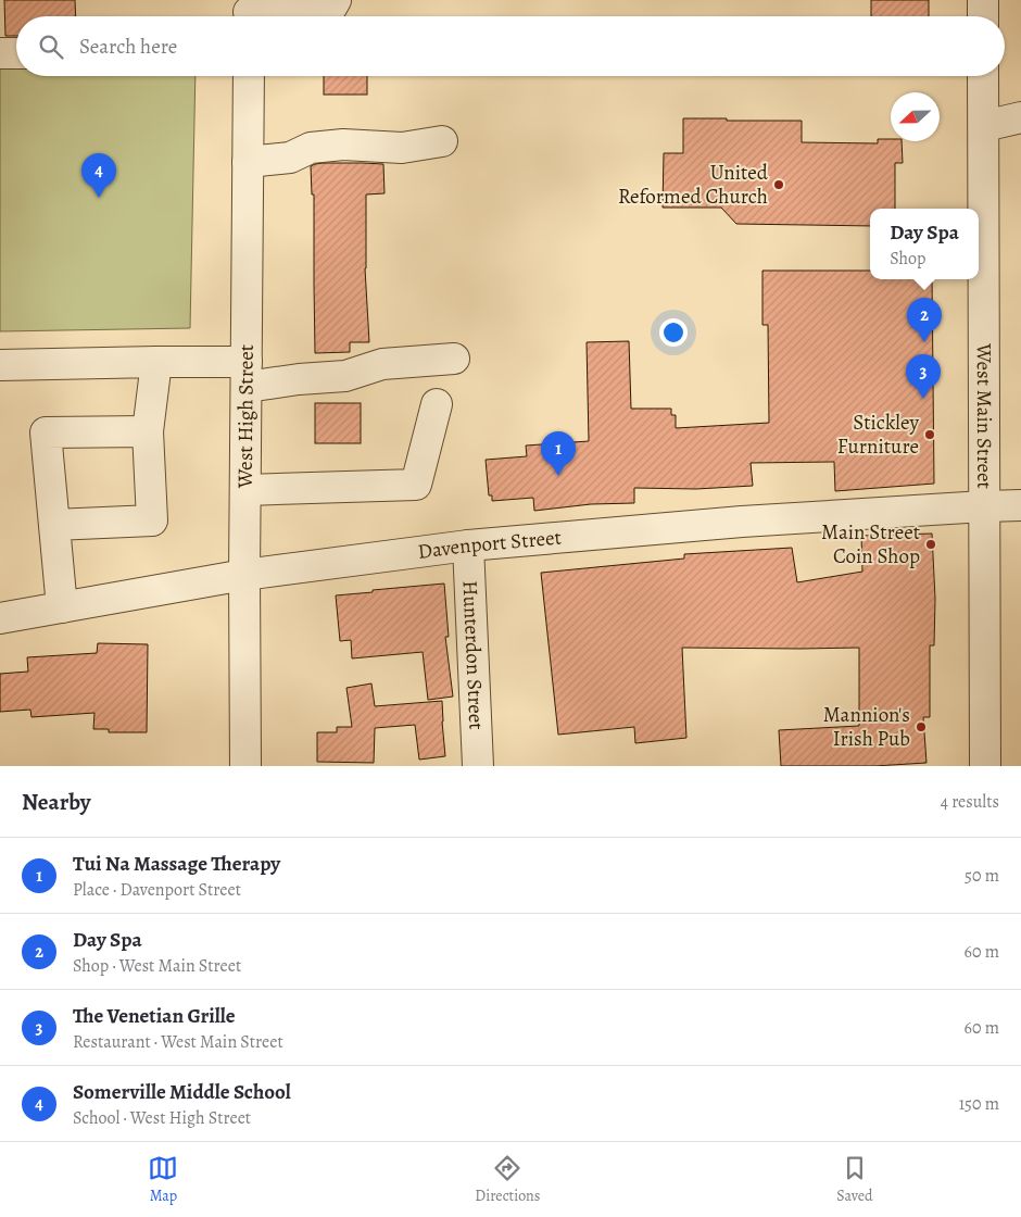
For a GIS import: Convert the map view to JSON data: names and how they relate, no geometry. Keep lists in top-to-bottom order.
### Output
{
  "streets": {
    "street": [
      "West High Street",
      "West Main Street",
      "Davenport Street",
      "Hunterdon Street"
    ]
  },
  "crossings": [
    ["West High Street", "Davenport Street"],
    ["West Main Street", "Davenport Street"],
    ["Davenport Street", "Hunterdon Street"]
  ],
  "places": [
    "United Reformed Church",
    "Stickley Furniture",
    "Main Street Coin Shop",
    "Mannion's Irish Pub"
  ],
  "north": "left",
  "page": {
    "search": "Search here",
    "pins": [
      "4",
      "2",
      "3",
      "1"
    ],
    "popup": ["Day Spa", "Shop"],
    "heading": ["Nearby", "4 results"],
    "list": [
      {
        "mark": "1",
        "name": "Tui Na Massage Therapy",
        "note": "Place · Davenport Street",
        "value": "50 m"
      },
      {
        "mark": "2",
        "name": "Day Spa",
        "note": "Shop · West Main Street",
        "value": "60 m"
      },
      {
        "mark": "3",
        "name": "The Venetian Grille",
        "note": "Restaurant · West Main Street",
        "value": "60 m"
      },
      {
        "mark": "4",
        "name": "Somerville Middle School",
        "note": "School · West High Street",
        "value": "150 m"
      }
    ],
    "nav": ["Map", "Directions", "Saved"]
  }
}
